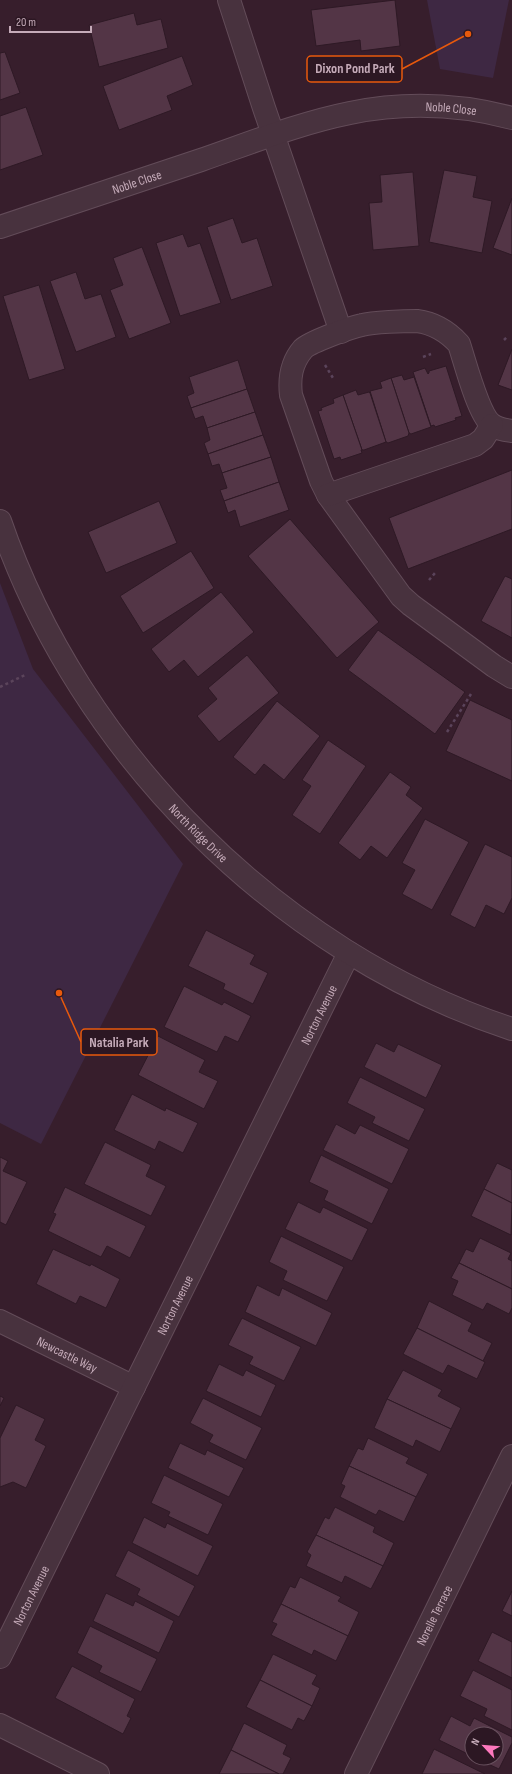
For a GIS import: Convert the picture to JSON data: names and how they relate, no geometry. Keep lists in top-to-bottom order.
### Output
{
  "streets": {
    "street": [
      "Noble Close",
      "North Ridge Drive",
      "Norton Avenue",
      "Newcastle Way",
      "Norelle Terrace"
    ]
  },
  "crossings": [
    ["North Ridge Drive", "Norton Avenue"],
    ["Norton Avenue", "Newcastle Way"]
  ],
  "places": ["Dixon Pond Park", "Natalia Park"],
  "scale_bar": "20 m",
  "north": "top left"
}
